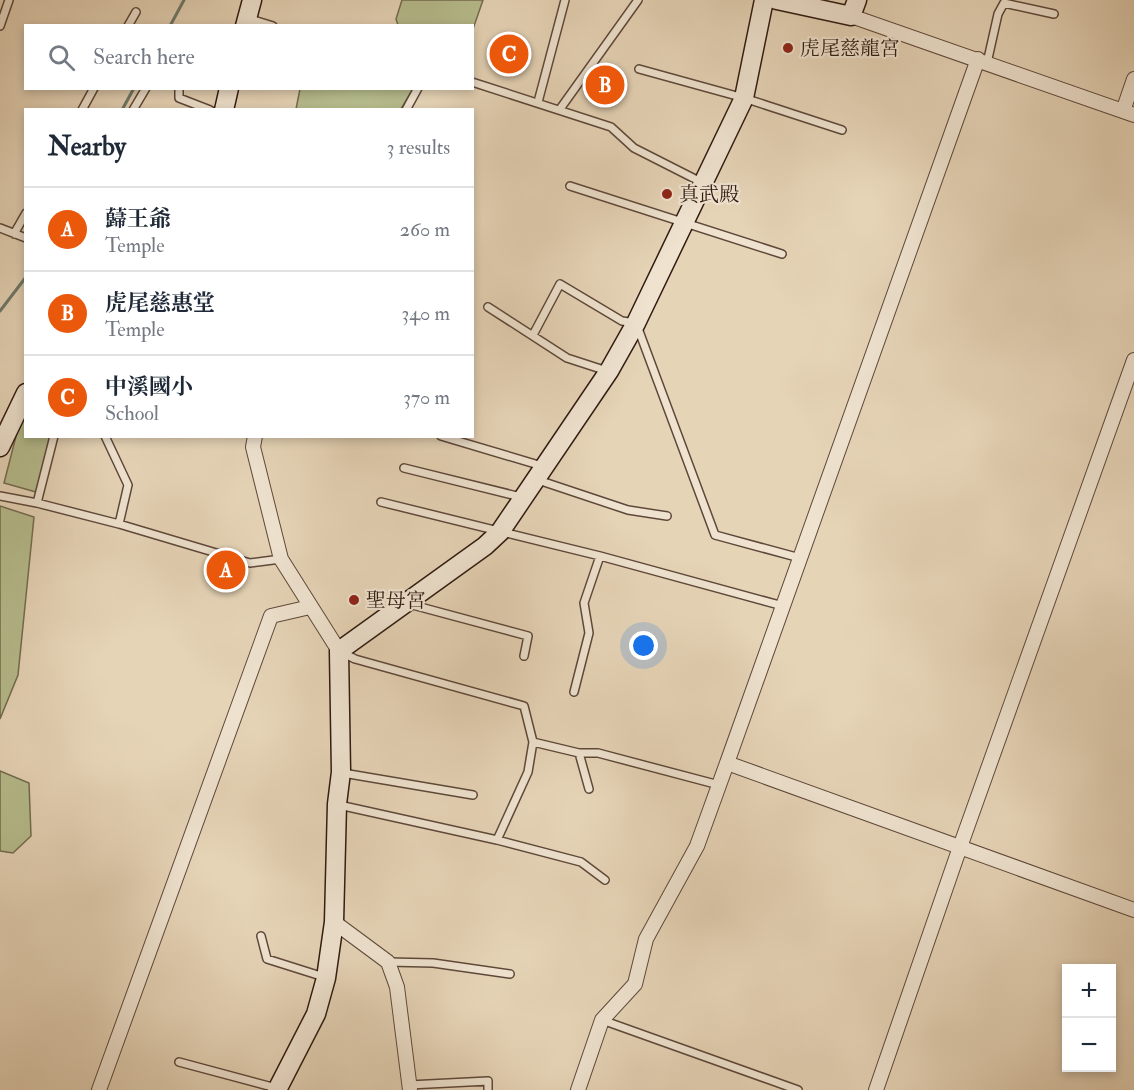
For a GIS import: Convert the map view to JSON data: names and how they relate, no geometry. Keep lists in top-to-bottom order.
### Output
{
  "places": ["虎尾慈龍宮", "真武殿", "聖母宮"],
  "page": {
    "search": "Search here",
    "pins": ["C", "B", "A"],
    "heading": ["Nearby", "3 results"],
    "list": [
      {
        "mark": "A",
        "name": "蘬王爺",
        "note": "Temple",
        "value": "260 m"
      },
      {
        "mark": "B",
        "name": "虎尾慈惠堂",
        "note": "Temple",
        "value": "340 m"
      },
      {
        "mark": "C",
        "name": "中溪國小",
        "note": "School",
        "value": "370 m"
      }
    ],
    "map_buttons": ["+", "−"]
  }
}
